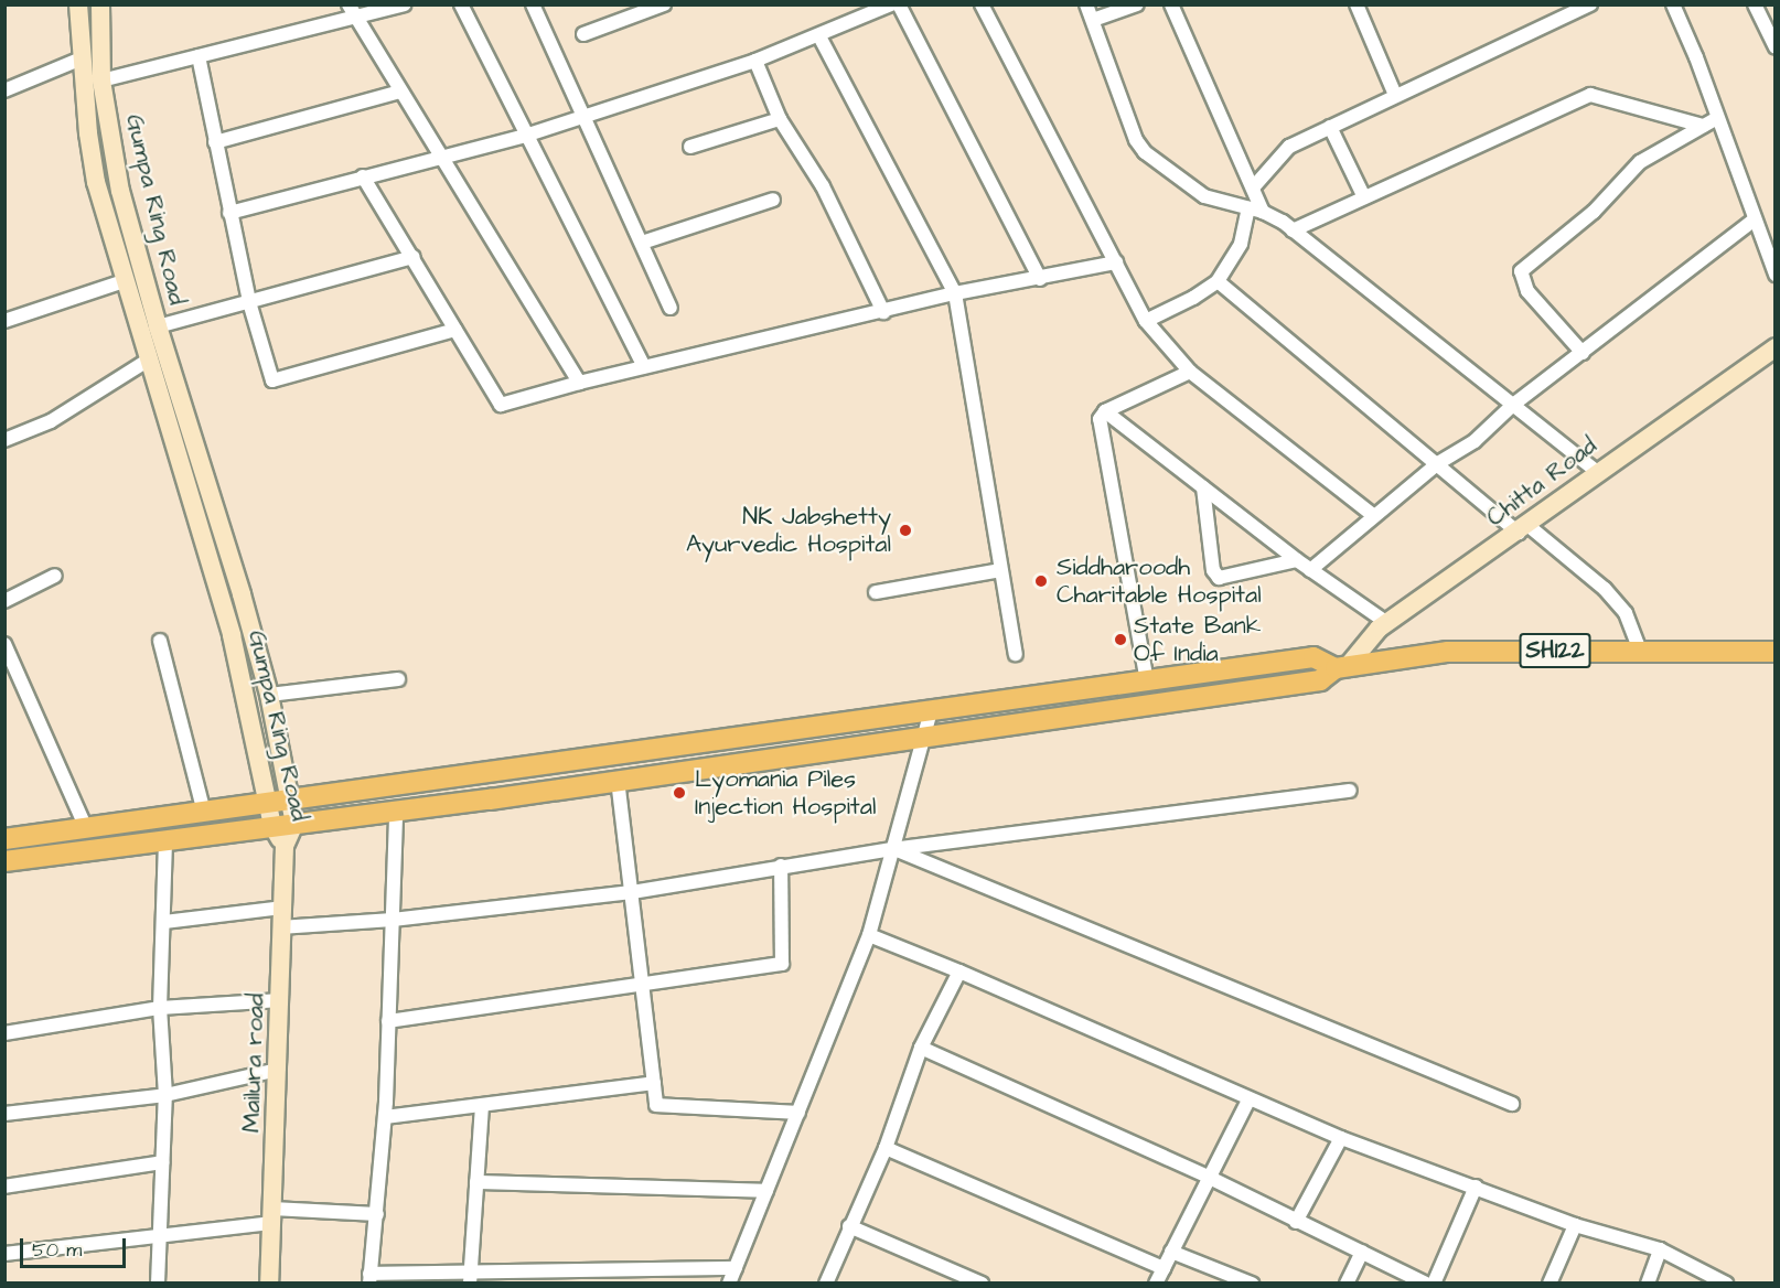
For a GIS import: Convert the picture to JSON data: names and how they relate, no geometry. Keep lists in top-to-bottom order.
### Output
{
  "streets": {
    "main road": ["SH122"],
    "street": ["Gumpa Ring Road", "Chitta Road", "Mailura road"]
  },
  "crossings": [
    ["Gumpa Ring Road", "SH122"],
    ["Gumpa Ring Road", "Mailura road"],
    ["Chitta Road", "SH122"]
  ],
  "places": [
    "NK Jabshetty Ayurvedic Hospital",
    "Siddharoodh Charitable Hospital",
    "State Bank Of India",
    "Lyomania Piles Injection Hospital"
  ],
  "scale_bar": "50 m"
}
